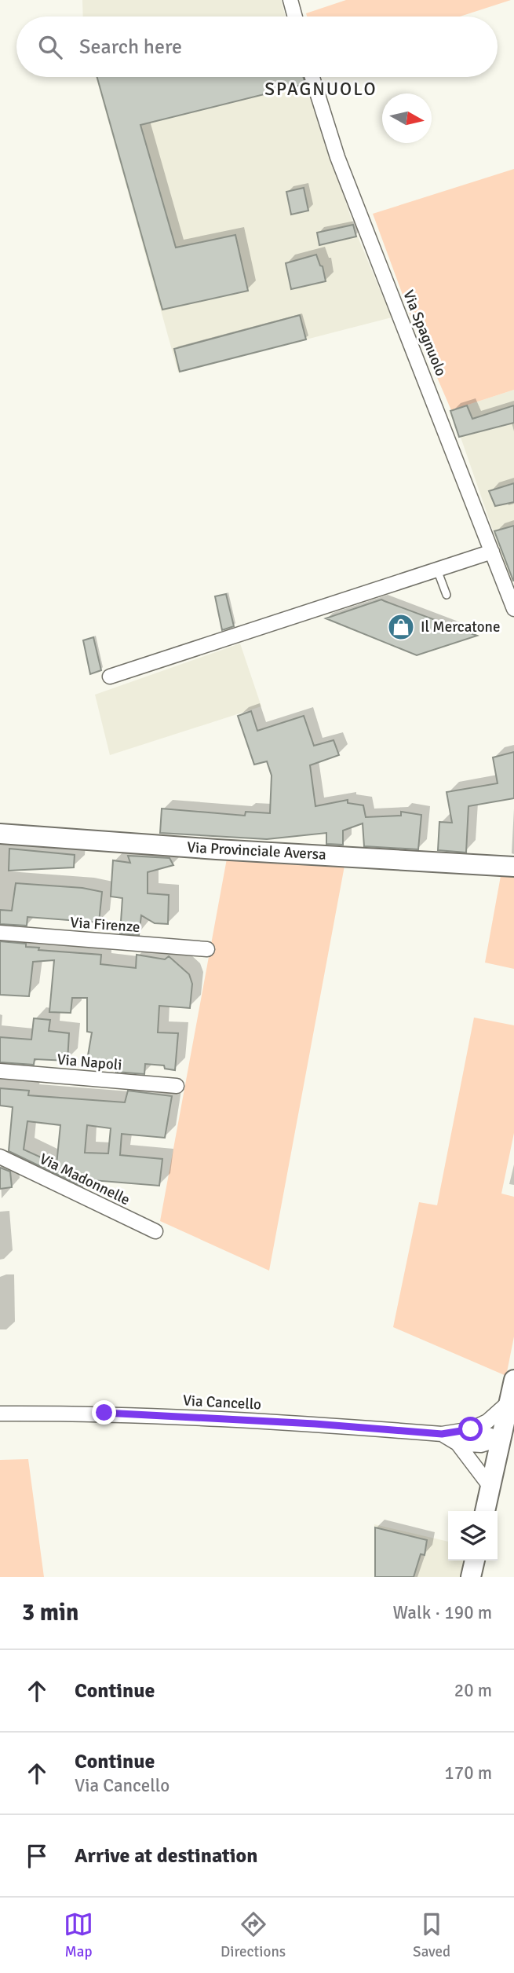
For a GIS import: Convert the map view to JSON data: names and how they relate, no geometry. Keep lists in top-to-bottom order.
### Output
{
  "streets": {
    "street": [
      "Via Spagnuolo",
      "Via Provinciale Aversa",
      "Via Firenze",
      "Via Napoli",
      "Via Madonnelle",
      "Via Cancello"
    ]
  },
  "districts": ["SPAGNUOLO"],
  "places": {
    "shop": ["Il Mercatone"]
  },
  "north": "right",
  "page": {
    "search": "Search here",
    "heading": ["3 min", "Walk · 190 m"],
    "list": [
      ["Continue", "20 m"],
      ["Continue", "Via Cancello", "170 m"],
      "Arrive at destination"
    ],
    "nav": ["Map", "Directions", "Saved"]
  }
}
